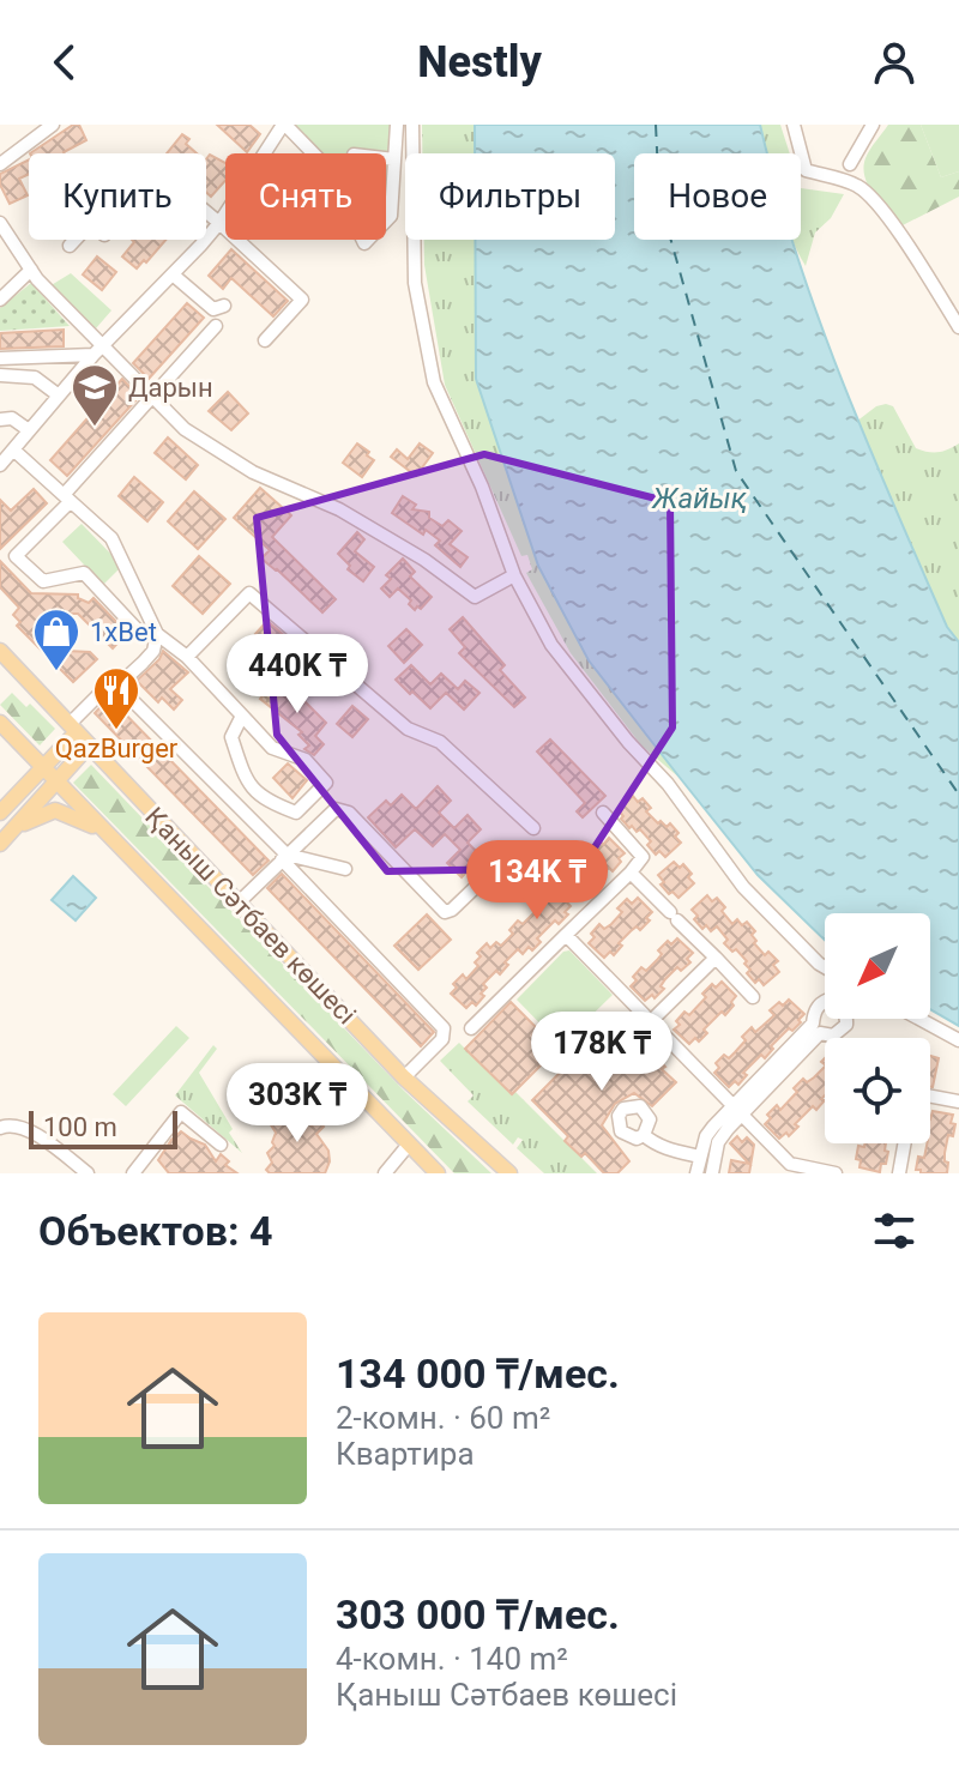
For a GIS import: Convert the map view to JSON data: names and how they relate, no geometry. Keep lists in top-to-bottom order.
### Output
{
  "streets": {
    "main road": ["Қаныш Сәтбаев көшесі"]
  },
  "water": ["Жайық"],
  "places": {
    "school or university": ["Дарын"],
    "shop": ["1xBet"],
    "restaurant": ["QazBurger"]
  },
  "scale_bar": "100 m",
  "north": "bottom left",
  "page": {
    "header": "Nestly",
    "chip": [
      "Купить",
      "Снять",
      "Фильтры",
      "Новое"
    ],
    "price": [
      "440K ₸",
      "134K ₸",
      "178K ₸",
      "303K ₸"
    ],
    "scale": "100 m",
    "heading": "Объектов: 4",
    "list": [
      {
        "name": "134 000 ₸/мес.",
        "note": "2-комн. · 60 m² · Квартира"
      },
      {
        "name": "303 000 ₸/мес.",
        "note": "4-комн. · 140 m² · Қаныш Сәтбаев көшесі"
      }
    ]
  }
}
